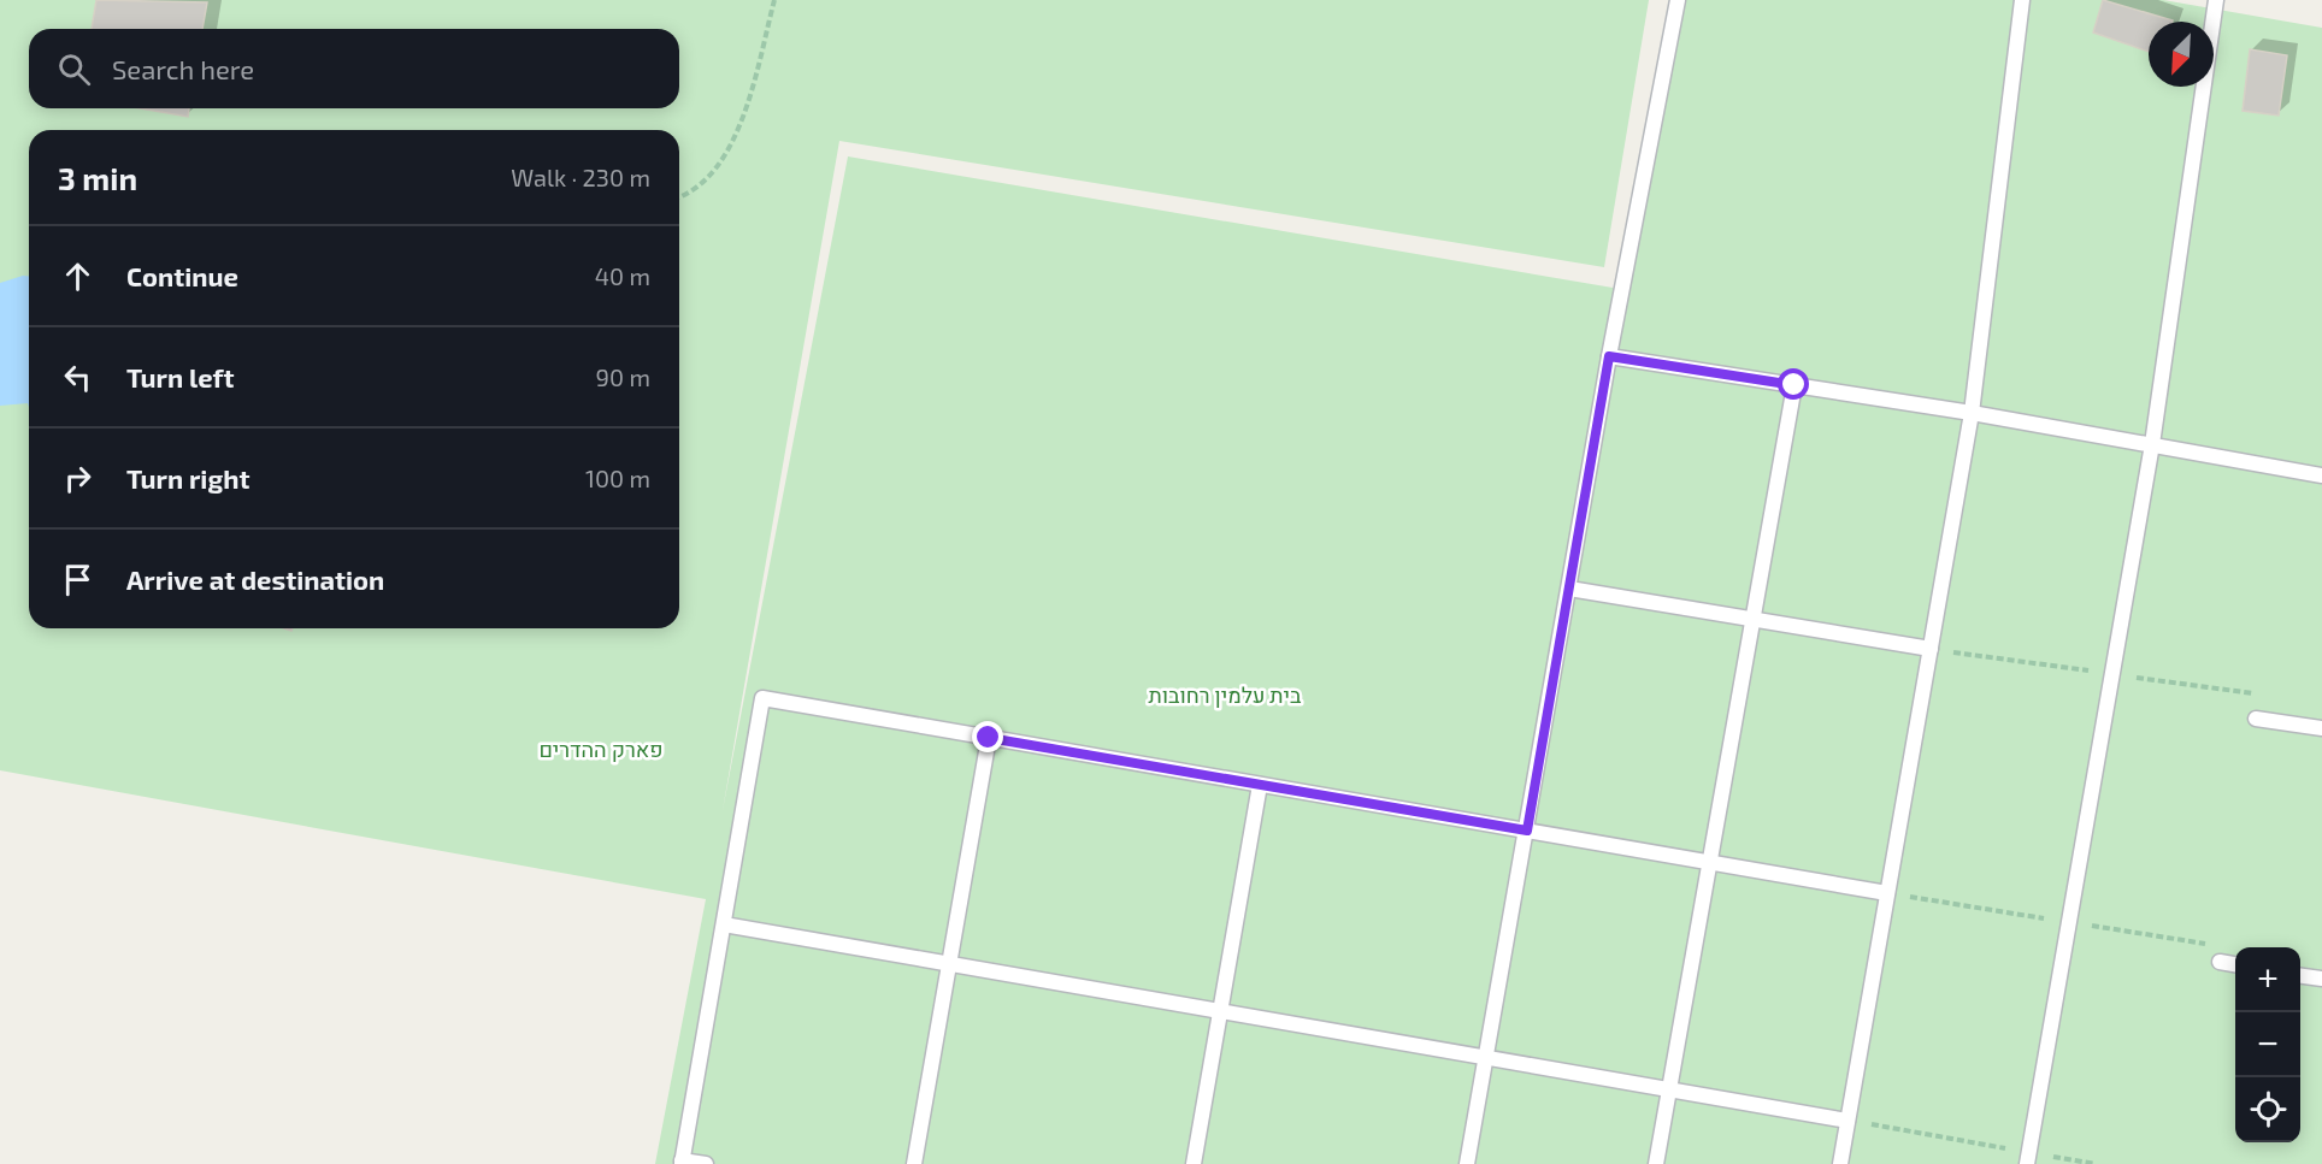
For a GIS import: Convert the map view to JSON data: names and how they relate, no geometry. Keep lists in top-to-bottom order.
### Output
{
  "parks": ["בית עלמין רחובות", "פארק ההדרים"],
  "north": "bottom left",
  "page": {
    "search": "Search here",
    "heading": ["3 min", "Walk · 230 m"],
    "list": [
      ["Continue", "40 m"],
      ["Turn left", "90 m"],
      ["Turn right", "100 m"],
      "Arrive at destination"
    ],
    "map_buttons": ["+", "−"]
  }
}
